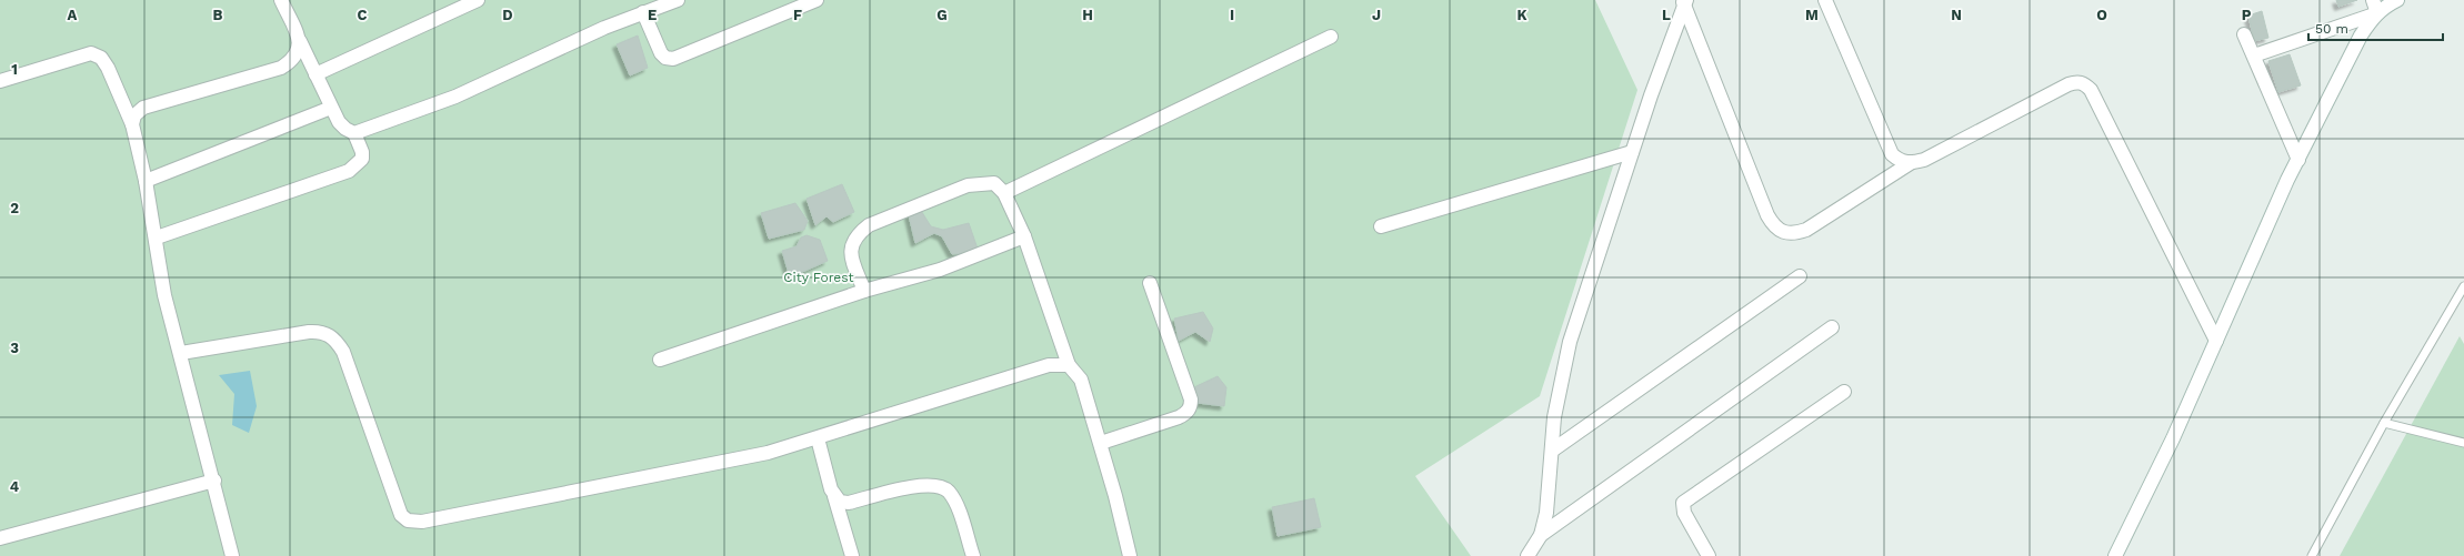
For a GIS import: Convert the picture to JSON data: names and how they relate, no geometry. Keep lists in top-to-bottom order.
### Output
{
  "parks": ["City Forest"],
  "scale_bar": "50 m",
  "grid": {
    "columns": [
      "A",
      "B",
      "C",
      "D",
      "E",
      "F",
      "G",
      "H",
      "I",
      "J",
      "K",
      "L",
      "M",
      "N",
      "O",
      "P"
    ],
    "rows": [
      "1",
      "2",
      "3",
      "4"
    ]
  }
}
